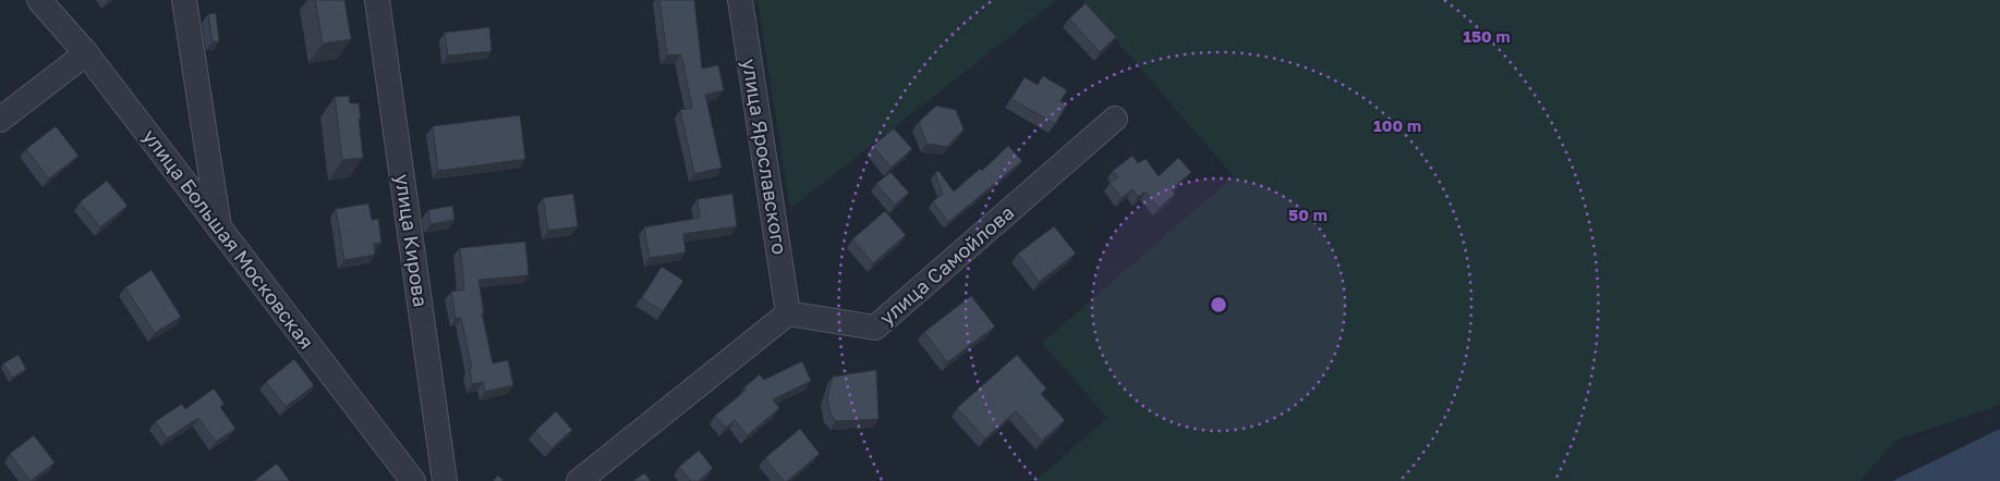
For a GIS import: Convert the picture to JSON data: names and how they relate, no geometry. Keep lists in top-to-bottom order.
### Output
{
  "streets": {
    "street": [
      "улица Ярославского",
      "улица Большая Московская",
      "улица Кирова",
      "улица Самойлова"
    ]
  },
  "crossings": [
    ["улица Ярославского", "улица Самойлова"]
  ],
  "rings": ["150 m", "100 m", "50 m"]
}
